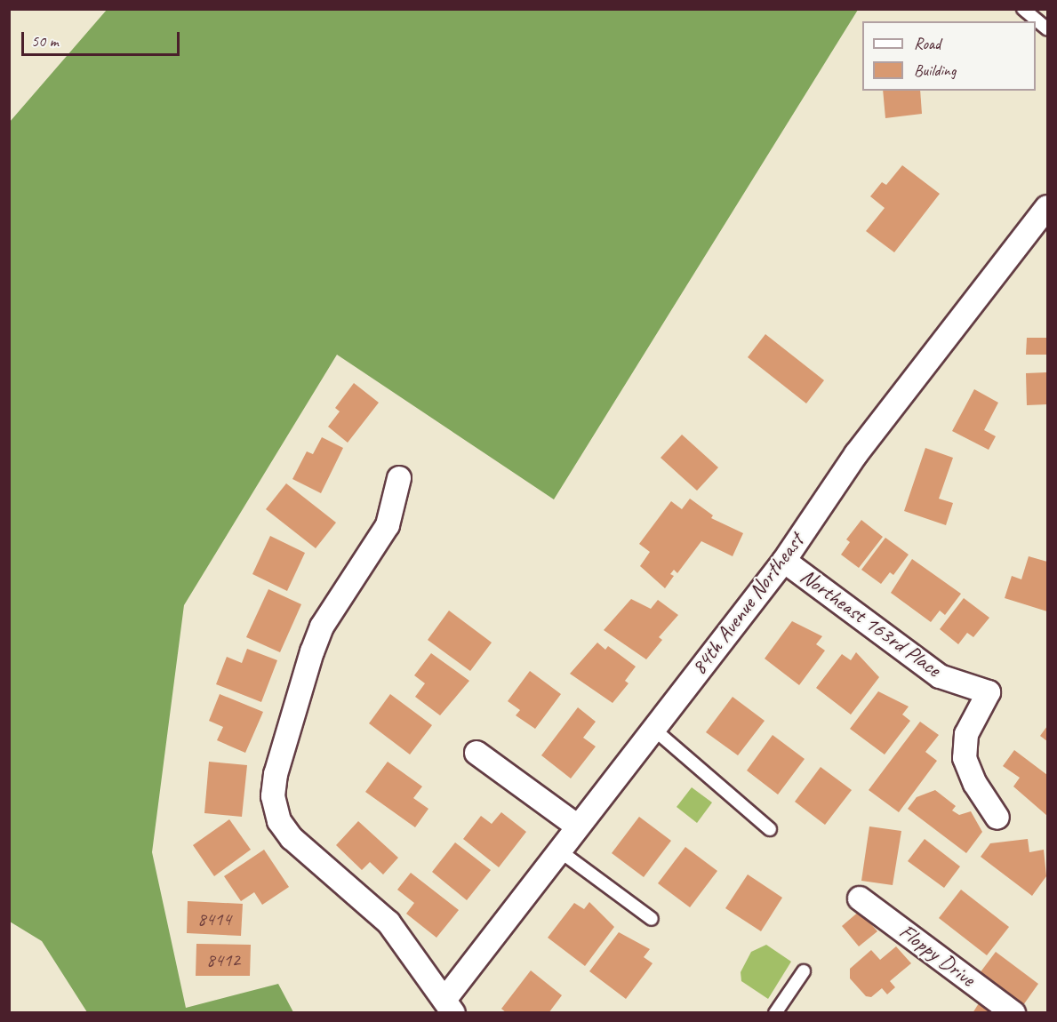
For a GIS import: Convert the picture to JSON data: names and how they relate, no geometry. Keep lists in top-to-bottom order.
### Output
{
  "streets": {
    "street": ["84th Avenue Northeast", "Northeast 163rd Place", "Floppy Drive"]
  },
  "crossings": [
    ["84th Avenue Northeast", "Northeast 163rd Place"]
  ],
  "house_numbers": ["8414", "8412"],
  "legend": ["Road", "Building"],
  "scale_bar": "50 m"
}
